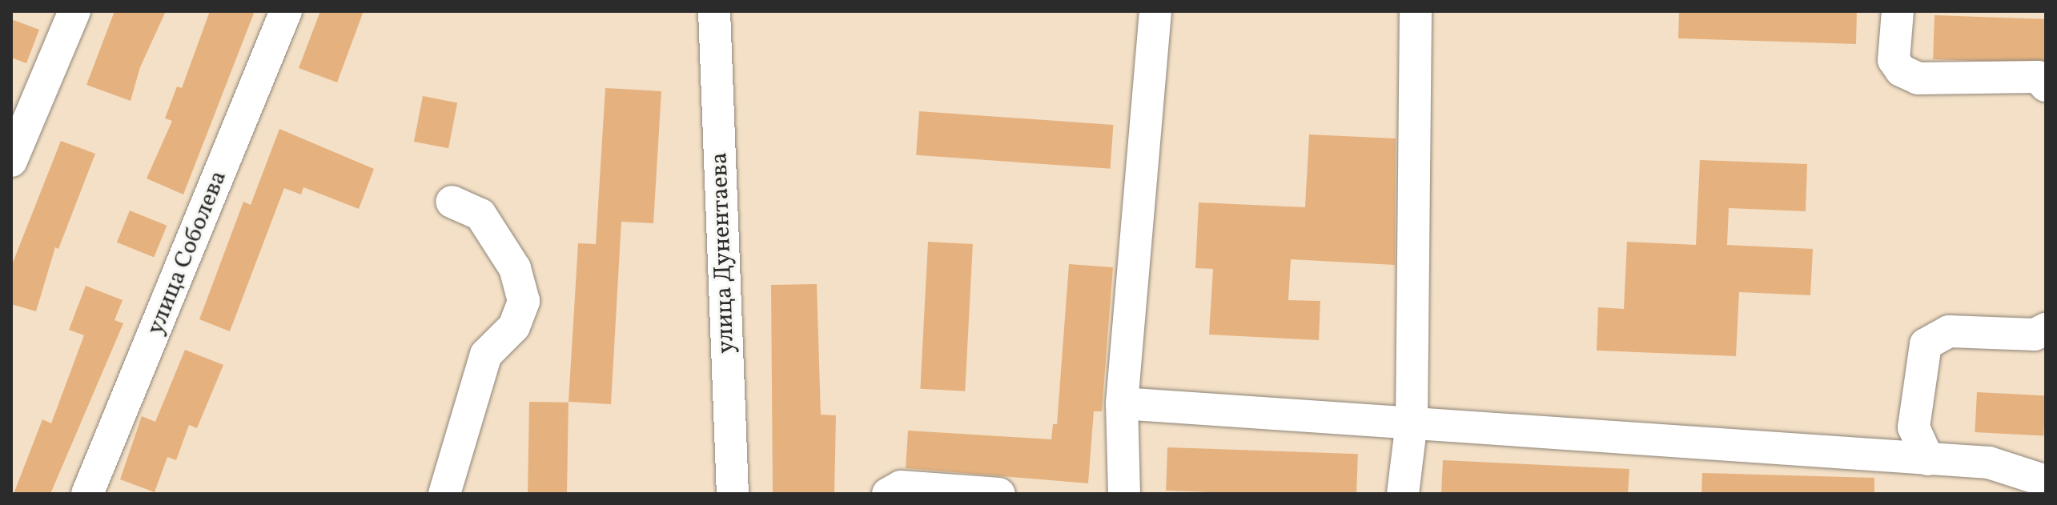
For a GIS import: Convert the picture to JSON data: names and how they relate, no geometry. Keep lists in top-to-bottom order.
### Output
{
  "streets": {
    "street": ["улица Соболева", "улица Дунентаева"]
  }
}
